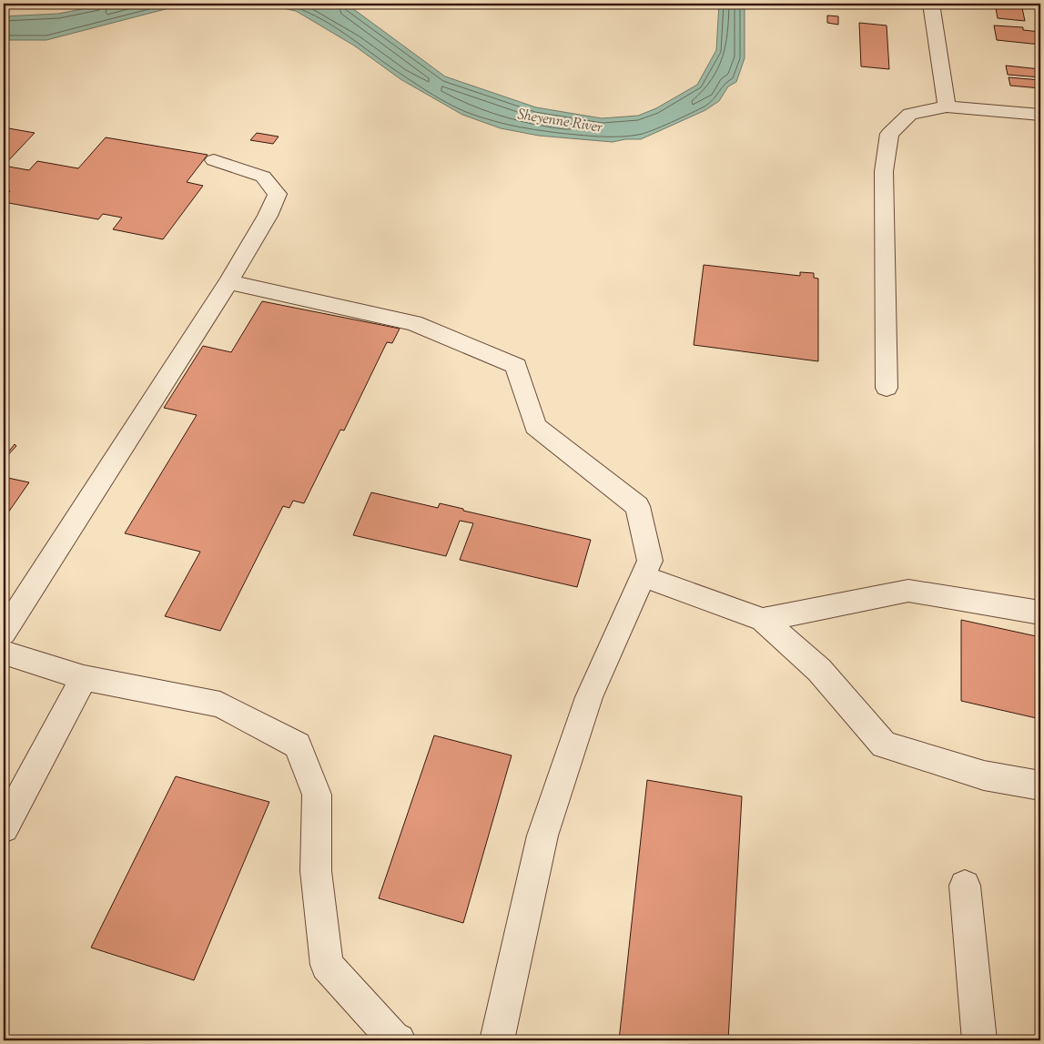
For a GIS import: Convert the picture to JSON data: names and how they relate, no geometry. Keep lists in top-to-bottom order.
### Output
{
  "water": ["Sheyenne River"]
}
